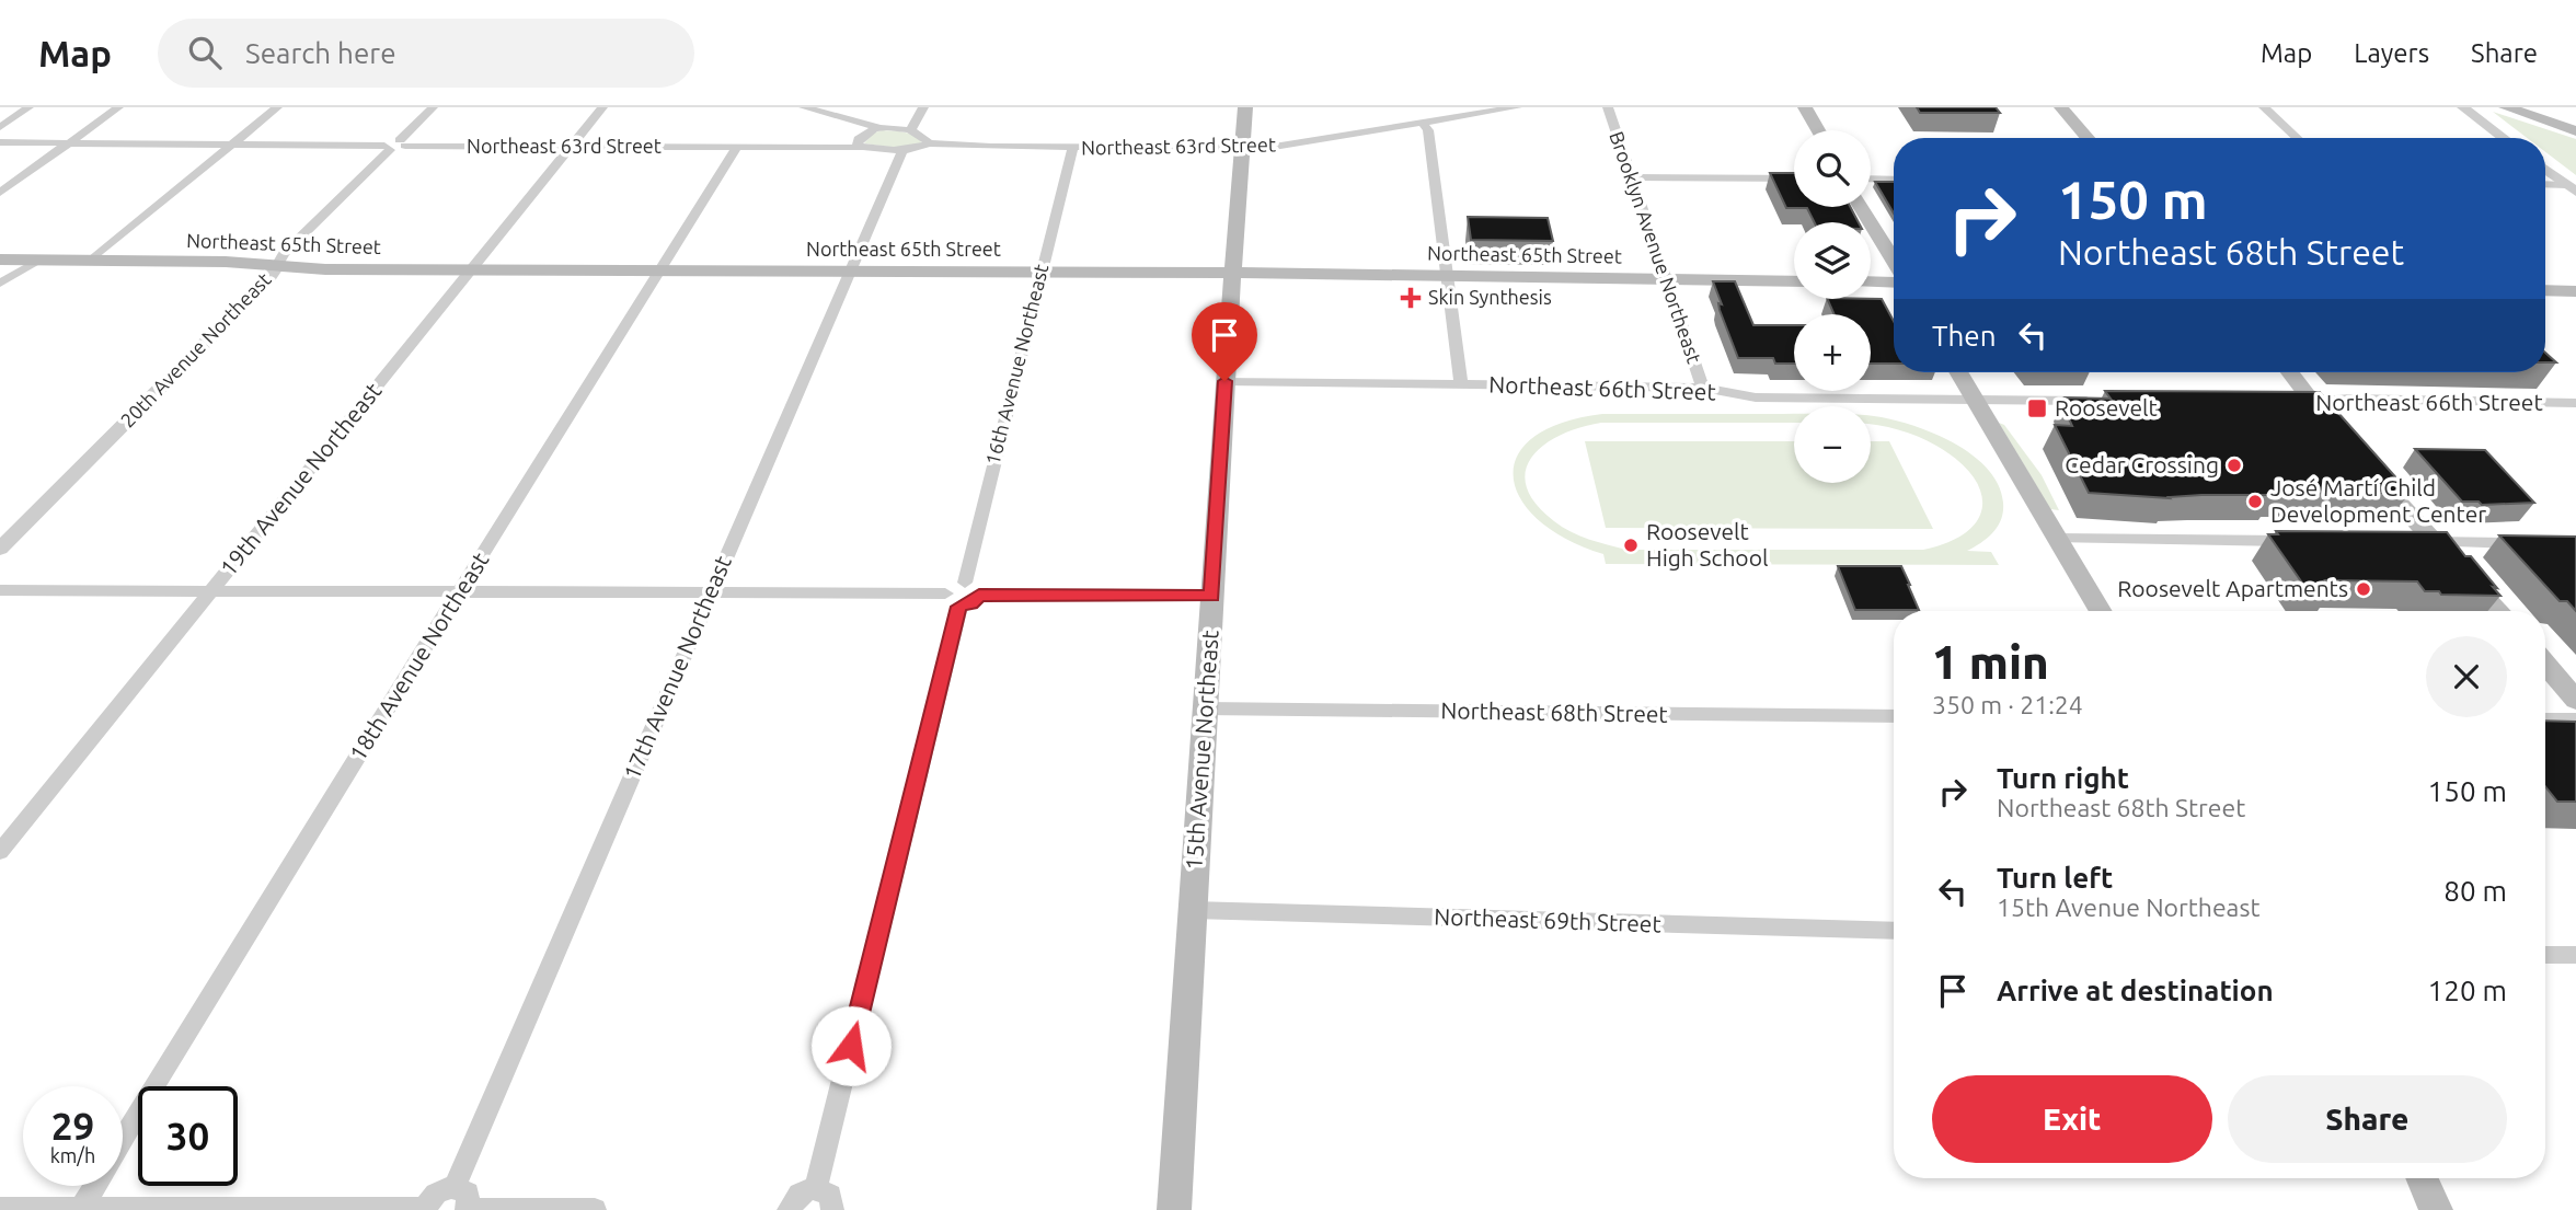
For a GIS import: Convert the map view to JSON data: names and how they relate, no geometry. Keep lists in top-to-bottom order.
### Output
{
  "streets": {
    "main road": ["Northeast 65th Street", "15th Avenue Northeast"],
    "street": [
      "Northeast 63rd Street",
      "Brooklyn Avenue Northeast",
      "20th Avenue Northeast",
      "16th Avenue Northeast",
      "Northeast 66th Street",
      "19th Avenue Northeast",
      "18th Avenue Northeast",
      "17th Avenue Northeast",
      "Northeast 68th Street",
      "Northeast 69th Street"
    ]
  },
  "crossings": [
    ["Northeast 63rd Street", "16th Avenue Northeast"],
    ["Northeast 63rd Street", "19th Avenue Northeast"],
    ["Northeast 63rd Street", "18th Avenue Northeast"],
    ["Northeast 63rd Street", "17th Avenue Northeast"],
    ["Northeast 63rd Street", "15th Avenue Northeast"],
    ["Northeast 65th Street", "Brooklyn Avenue Northeast"],
    ["Northeast 65th Street", "20th Avenue Northeast"],
    ["Northeast 65th Street", "16th Avenue Northeast"],
    ["Northeast 65th Street", "19th Avenue Northeast"],
    ["Northeast 65th Street", "18th Avenue Northeast"],
    ["Northeast 65th Street", "17th Avenue Northeast"],
    ["Northeast 65th Street", "15th Avenue Northeast"],
    ["Brooklyn Avenue Northeast", "Northeast 66th Street"],
    ["Northeast 66th Street", "15th Avenue Northeast"],
    ["Northeast 68th Street", "15th Avenue Northeast"],
    ["15th Avenue Northeast", "Northeast 69th Street"]
  ],
  "places": {
    "health": ["Skin Synthesis"],
    "transit": ["Roosevelt"],
    "other": [
      "Cedar Crossing",
      "José Martí Child Development Center",
      "Roosevelt High School",
      "Roosevelt Apartments"
    ]
  },
  "page": {
    "header": "Map",
    "search": "Search here",
    "nav": ["Map", "Layers", "Share"],
    "map_buttons": ["+", "−"],
    "turn": ["150 m", "Northeast 68th Street"],
    "then": "Then",
    "heading": ["1 min", "350 m · 21:24"],
    "list": [
      {
        "name": "Turn right",
        "note": "Northeast 68th Street",
        "value": "150 m"
      },
      {
        "name": "Turn left",
        "note": "15th Avenue Northeast",
        "value": "80 m"
      },
      {
        "name": "Arrive at destination",
        "value": "120 m"
      }
    ],
    "buttons": ["Exit", "Share"],
    "speed": "29 km/h",
    "limit": "30"
  }
}
